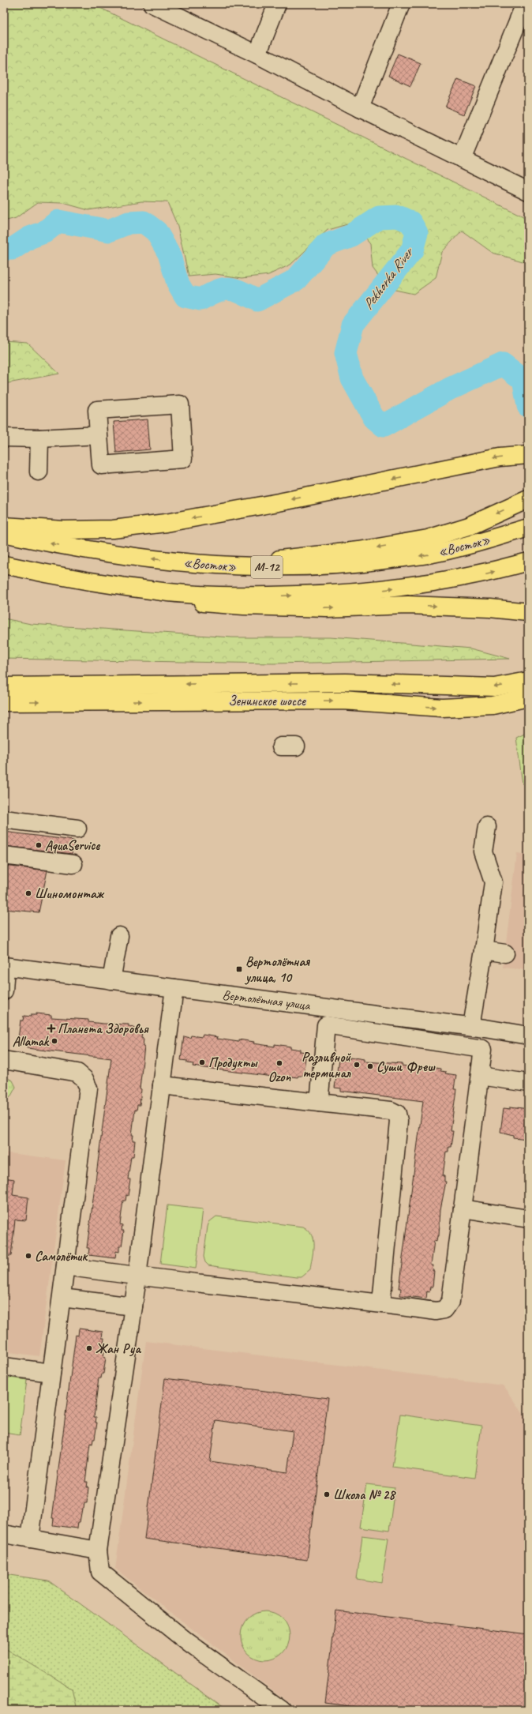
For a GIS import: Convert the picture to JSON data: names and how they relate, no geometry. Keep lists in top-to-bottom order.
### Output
{
  "streets": {
    "main road": ["«Восток»", "М-12", "Зенинское шоссе"],
    "street": ["Вертолётная улица"]
  },
  "water": ["Pekhorka River"],
  "places": {
    "other": [
      "AquaService",
      "Шиномонтаж",
      "Allamak",
      "Продукты",
      "Ozon",
      "Разливной терминал",
      "Суши Фреш",
      "Самолётик",
      "Жан Руа",
      "Школа № 28"
    ],
    "transit": ["Вертолётная улица, 10"],
    "health": ["Планета Здоровья"]
  }
}
